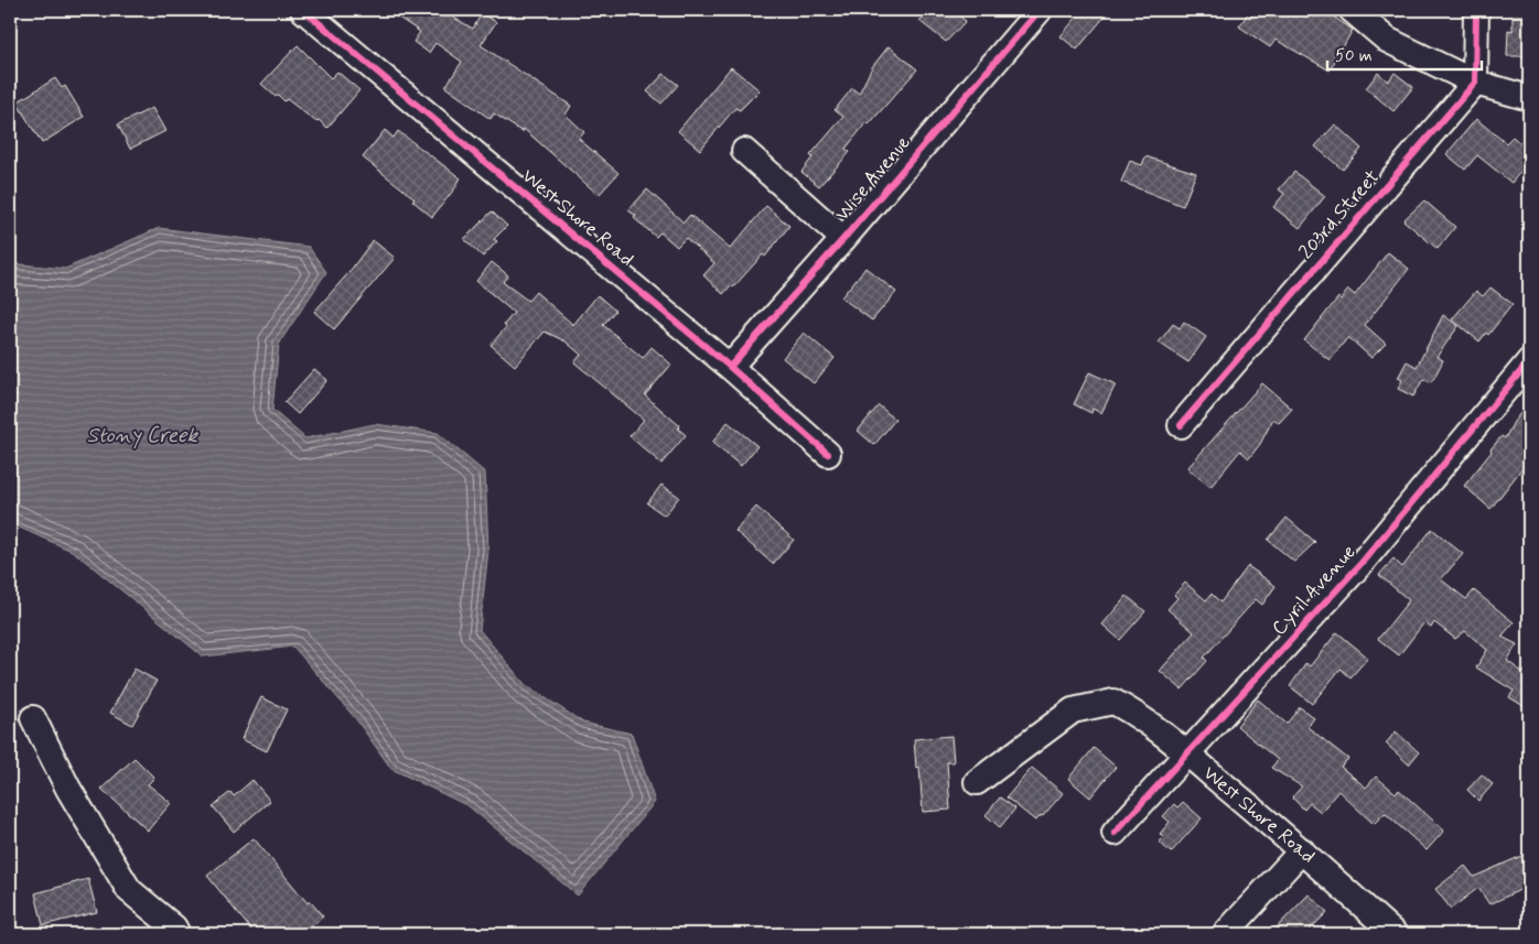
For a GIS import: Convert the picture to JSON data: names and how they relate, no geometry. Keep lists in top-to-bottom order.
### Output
{
  "streets": {
    "street": [
      "Wise Avenue",
      "203rd Street",
      "West Shore Road",
      "Cyril Avenue"
    ]
  },
  "crossings": [
    ["Wise Avenue", "West Shore Road"],
    ["West Shore Road", "Cyril Avenue"]
  ],
  "water": ["Stony Creek"],
  "scale_bar": "50 m"
}
